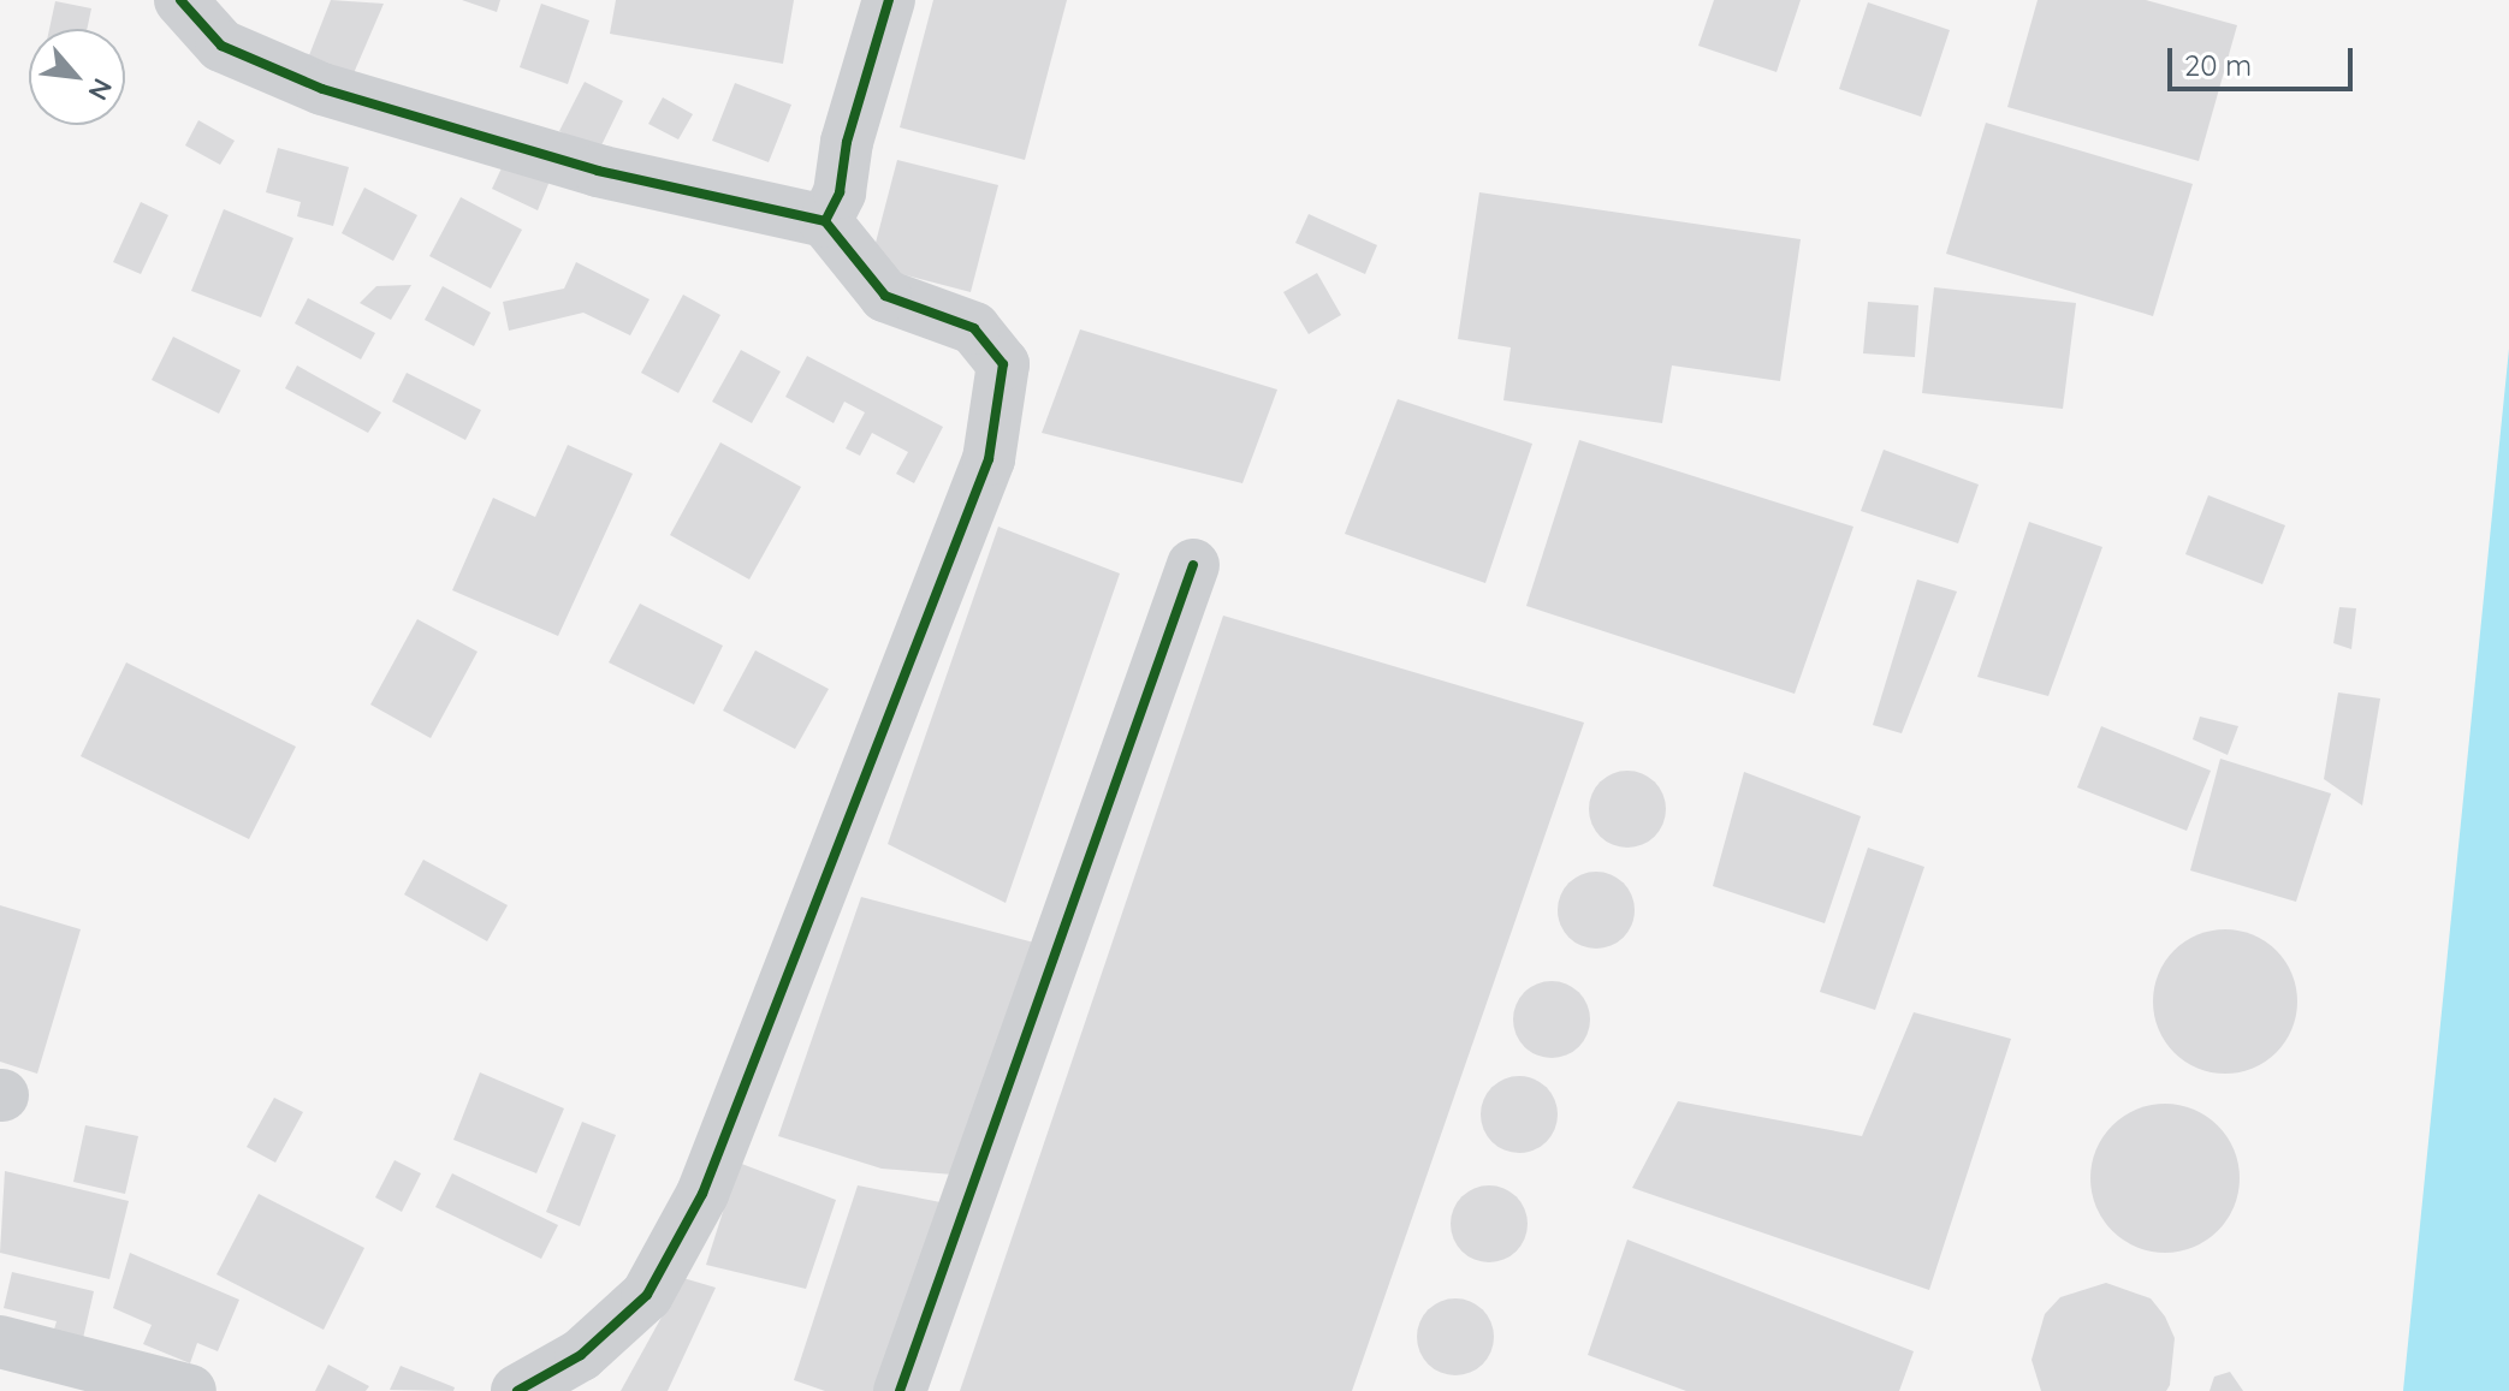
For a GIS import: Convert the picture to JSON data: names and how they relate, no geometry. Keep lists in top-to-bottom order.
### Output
{
  "scale_bar": "20 m",
  "north": "bottom right"
}
